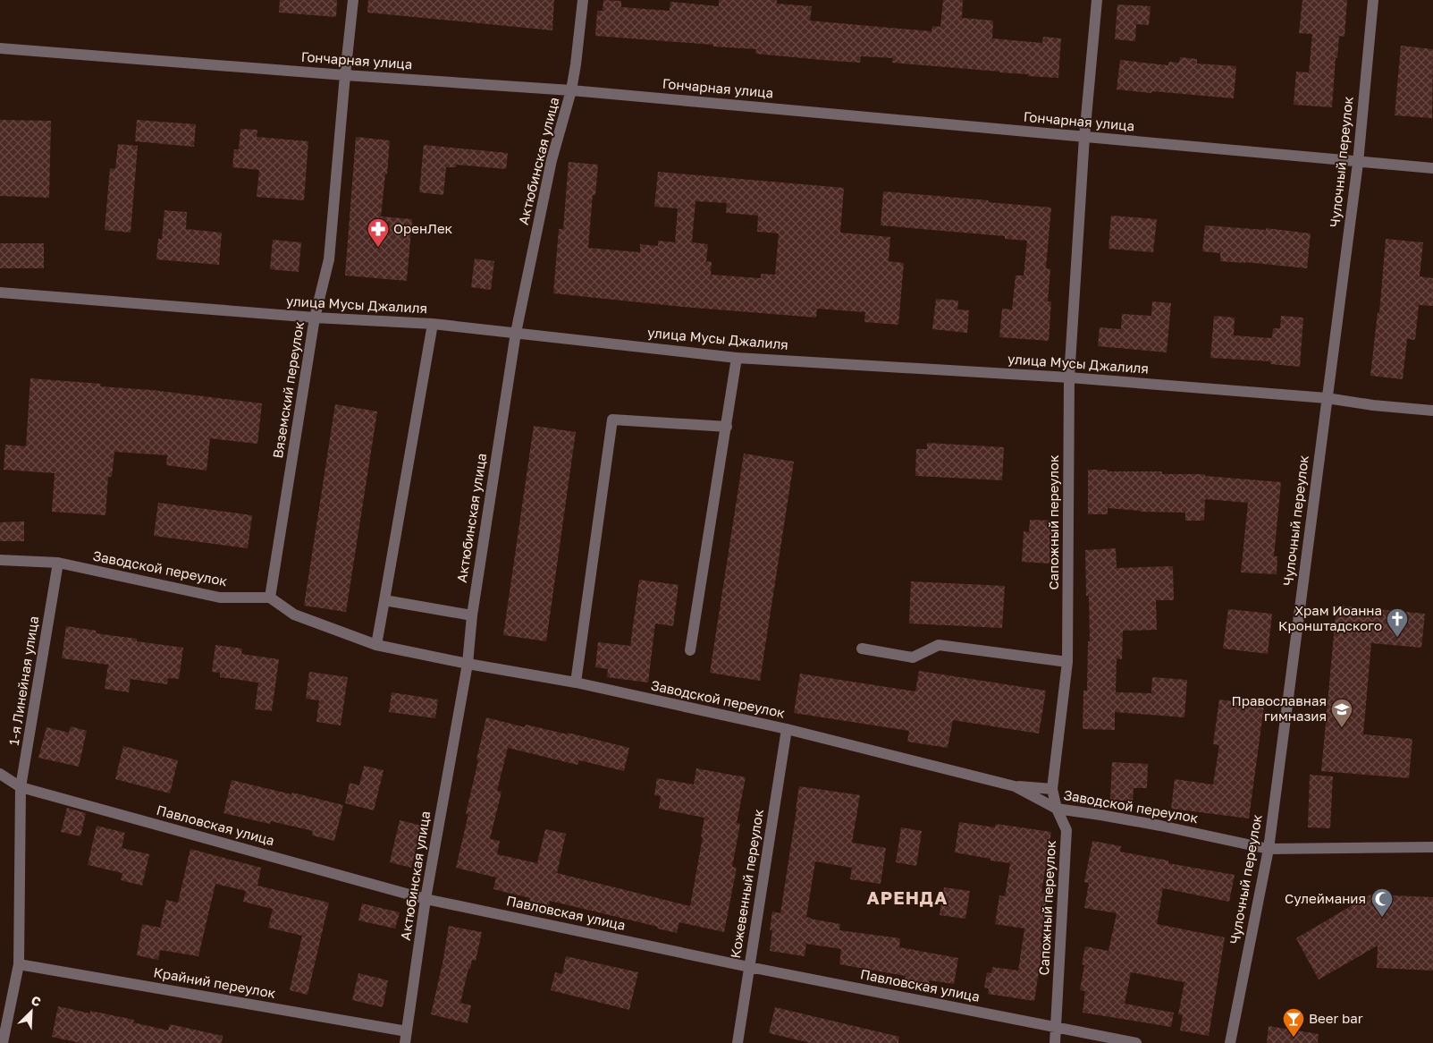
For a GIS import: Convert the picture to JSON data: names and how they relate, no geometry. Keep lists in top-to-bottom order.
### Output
{
  "streets": {
    "street": [
      "Гончарная улица",
      "Актюбинская улица",
      "Чулочный переулок",
      "улица Мусы Джалиля",
      "Вяземский переулок",
      "Сапожный переулок",
      "Заводской переулок",
      "1-я Линейная улица",
      "Павловская улица",
      "Кожевенный переулок",
      "Крайний переулок"
    ]
  },
  "crossings": [
    ["Гончарная улица", "Актюбинская улица"],
    ["Гончарная улица", "Чулочный переулок"],
    ["Гончарная улица", "Вяземский переулок"],
    ["Гончарная улица", "Сапожный переулок"],
    ["Актюбинская улица", "улица Мусы Джалиля"],
    ["Актюбинская улица", "Заводской переулок"],
    ["Актюбинская улица", "Павловская улица"],
    ["Актюбинская улица", "Крайний переулок"],
    ["Чулочный переулок", "улица Мусы Джалиля"],
    ["Чулочный переулок", "Заводской переулок"],
    ["улица Мусы Джалиля", "Вяземский переулок"],
    ["улица Мусы Джалиля", "Сапожный переулок"],
    ["Вяземский переулок", "Заводской переулок"],
    ["Сапожный переулок", "Заводской переулок"],
    ["Сапожный переулок", "Павловская улица"],
    ["Заводской переулок", "1-я Линейная улица"],
    ["Заводской переулок", "Кожевенный переулок"],
    ["1-я Линейная улица", "Павловская улица"],
    ["1-я Линейная улица", "Крайний переулок"],
    ["Павловская улица", "Кожевенный переулок"]
  ],
  "districts": ["АРЕНДА"],
  "places": {
    "pharmacy": ["ОренЛек"],
    "church": ["Храм Иоанна Кронштадского"],
    "school or university": ["Православная гимназия"],
    "mosque": ["Сулеймания"],
    "bar": ["Beer bar"]
  },
  "north": "top right"
}
